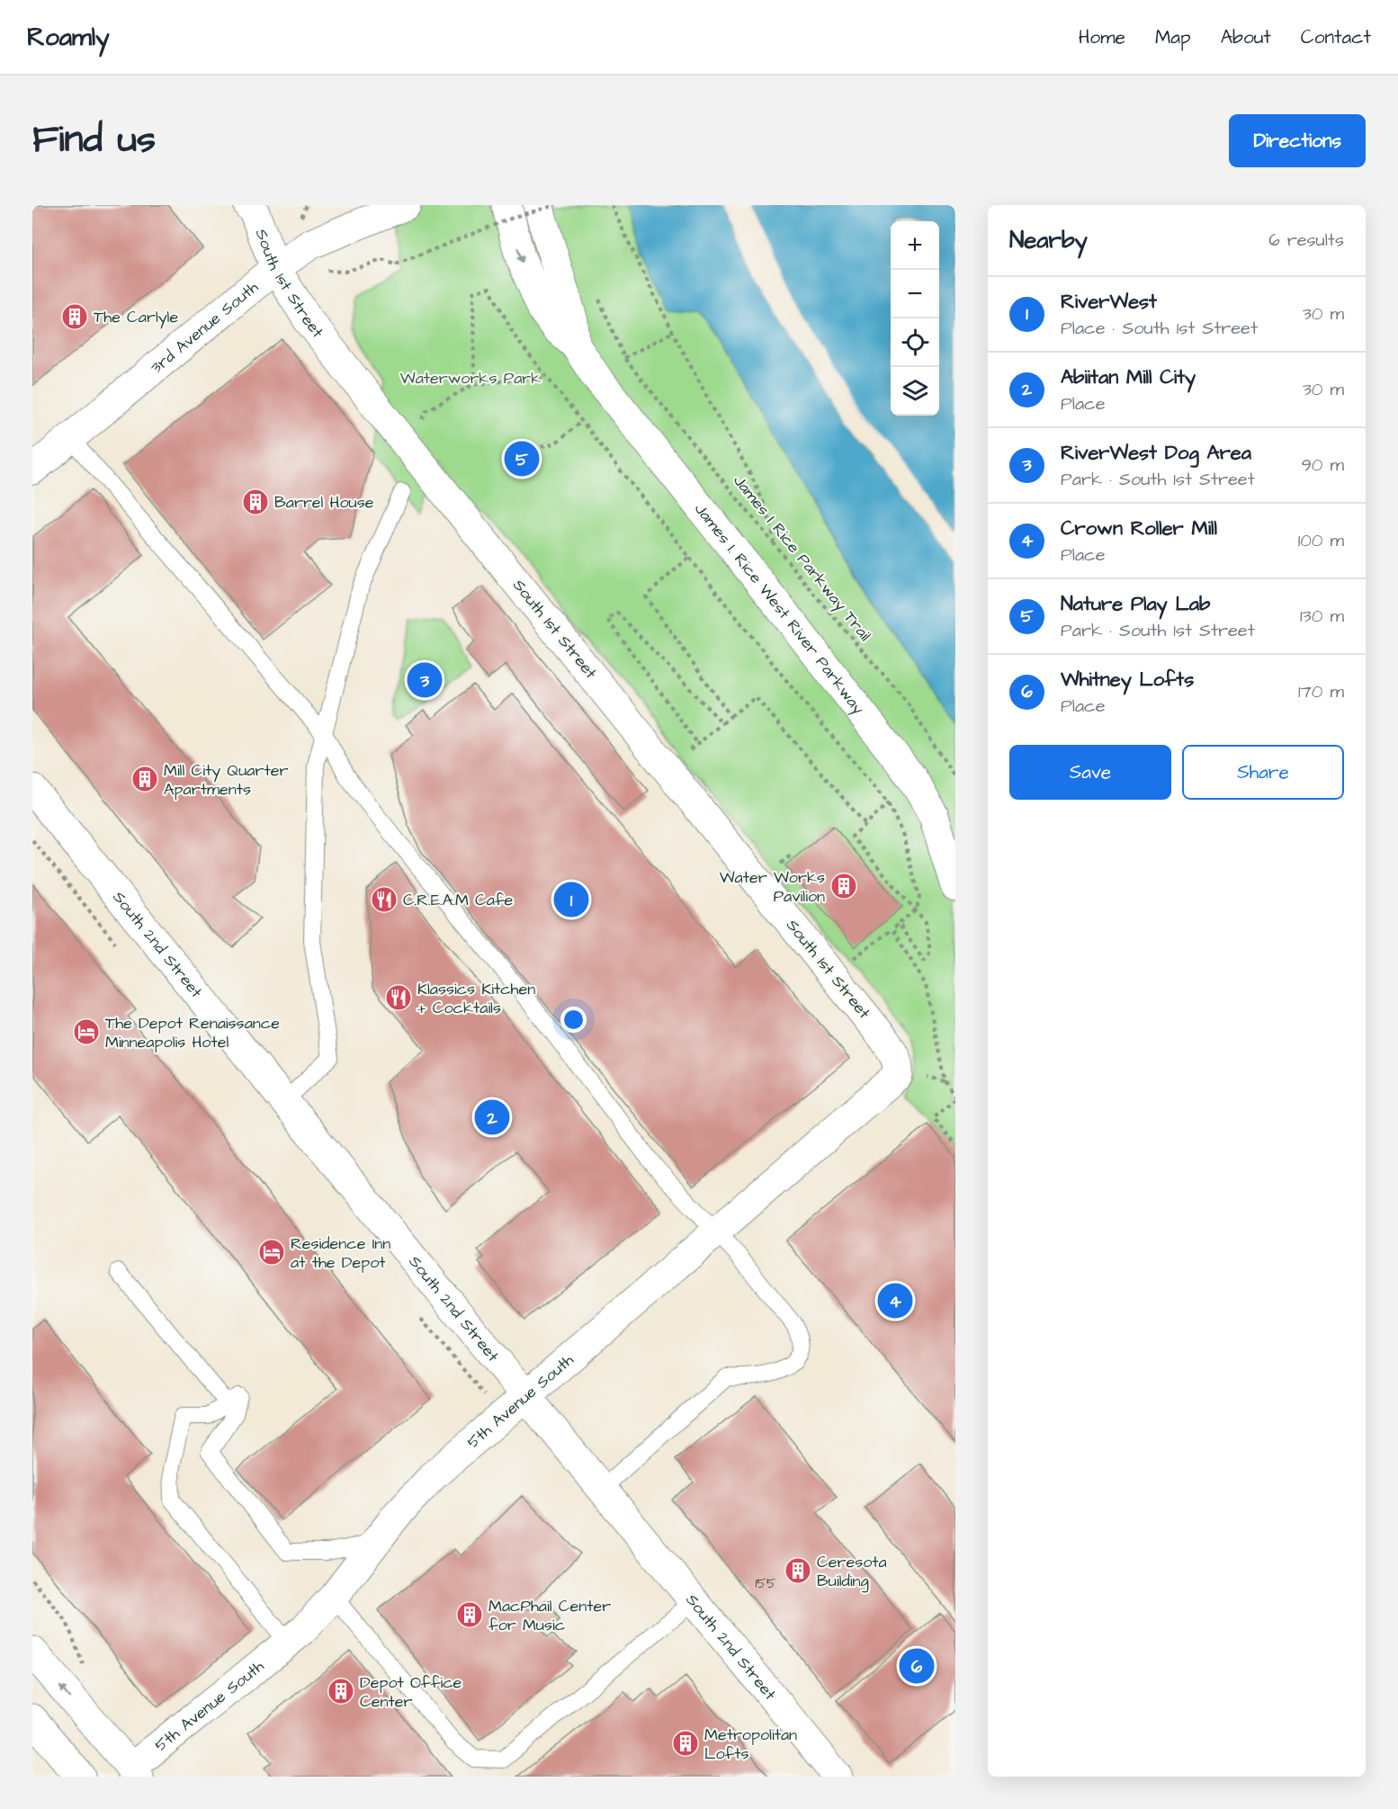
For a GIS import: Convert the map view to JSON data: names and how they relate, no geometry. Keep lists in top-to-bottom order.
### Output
{
  "streets": {
    "street": [
      "South 1st Street",
      "3rd Avenue South",
      "James I. Rice West River Parkway",
      "South 2nd Street",
      "5th Avenue South"
    ],
    "path": ["James I Rice Parkway Trail"]
  },
  "crossings": [
    ["South 1st Street", "3rd Avenue South"],
    ["South 1st Street", "5th Avenue South"],
    ["South 2nd Street", "5th Avenue South"]
  ],
  "parks": ["Waterworks Park"],
  "places": {
    "building": [
      "The Carlyle",
      "Barrel House",
      "Mill City Quarter Apartments",
      "Water Works Pavilion",
      "Ceresota Building",
      "MacPhail Center for Music",
      "Depot Office Center",
      "Metropolitan Lofts"
    ],
    "restaurant": ["C.R.E.A.M Cafe", "Klassics Kitchen + Cocktails"],
    "hotel": ["The Depot Renaissance Minneapolis Hotel", "Residence Inn at the Depot"]
  },
  "house_numbers": ["155"],
  "page": {
    "header": "Roamly",
    "nav": [
      "Home",
      "Map",
      "About",
      "Contact"
    ],
    "title": "Find us",
    "buttons": [
      "Directions",
      ["Save", "Share"]
    ],
    "heading": ["Nearby", "6 results"],
    "map_buttons": ["+", "−"],
    "list": [
      {
        "mark": "1",
        "name": "RiverWest",
        "note": "Place · South 1st Street",
        "value": "30 m"
      },
      {
        "mark": "2",
        "name": "Abiitan Mill City",
        "note": "Place",
        "value": "30 m"
      },
      {
        "mark": "3",
        "name": "RiverWest Dog Area",
        "note": "Park · South 1st Street",
        "value": "90 m"
      },
      {
        "mark": "4",
        "name": "Crown Roller Mill",
        "note": "Place",
        "value": "100 m"
      },
      {
        "mark": "5",
        "name": "Nature Play Lab",
        "note": "Park · South 1st Street",
        "value": "130 m"
      },
      {
        "mark": "6",
        "name": "Whitney Lofts",
        "note": "Place",
        "value": "170 m"
      }
    ],
    "pins": [
      "5",
      "3",
      "1",
      "2",
      "4",
      "6"
    ]
  }
}
